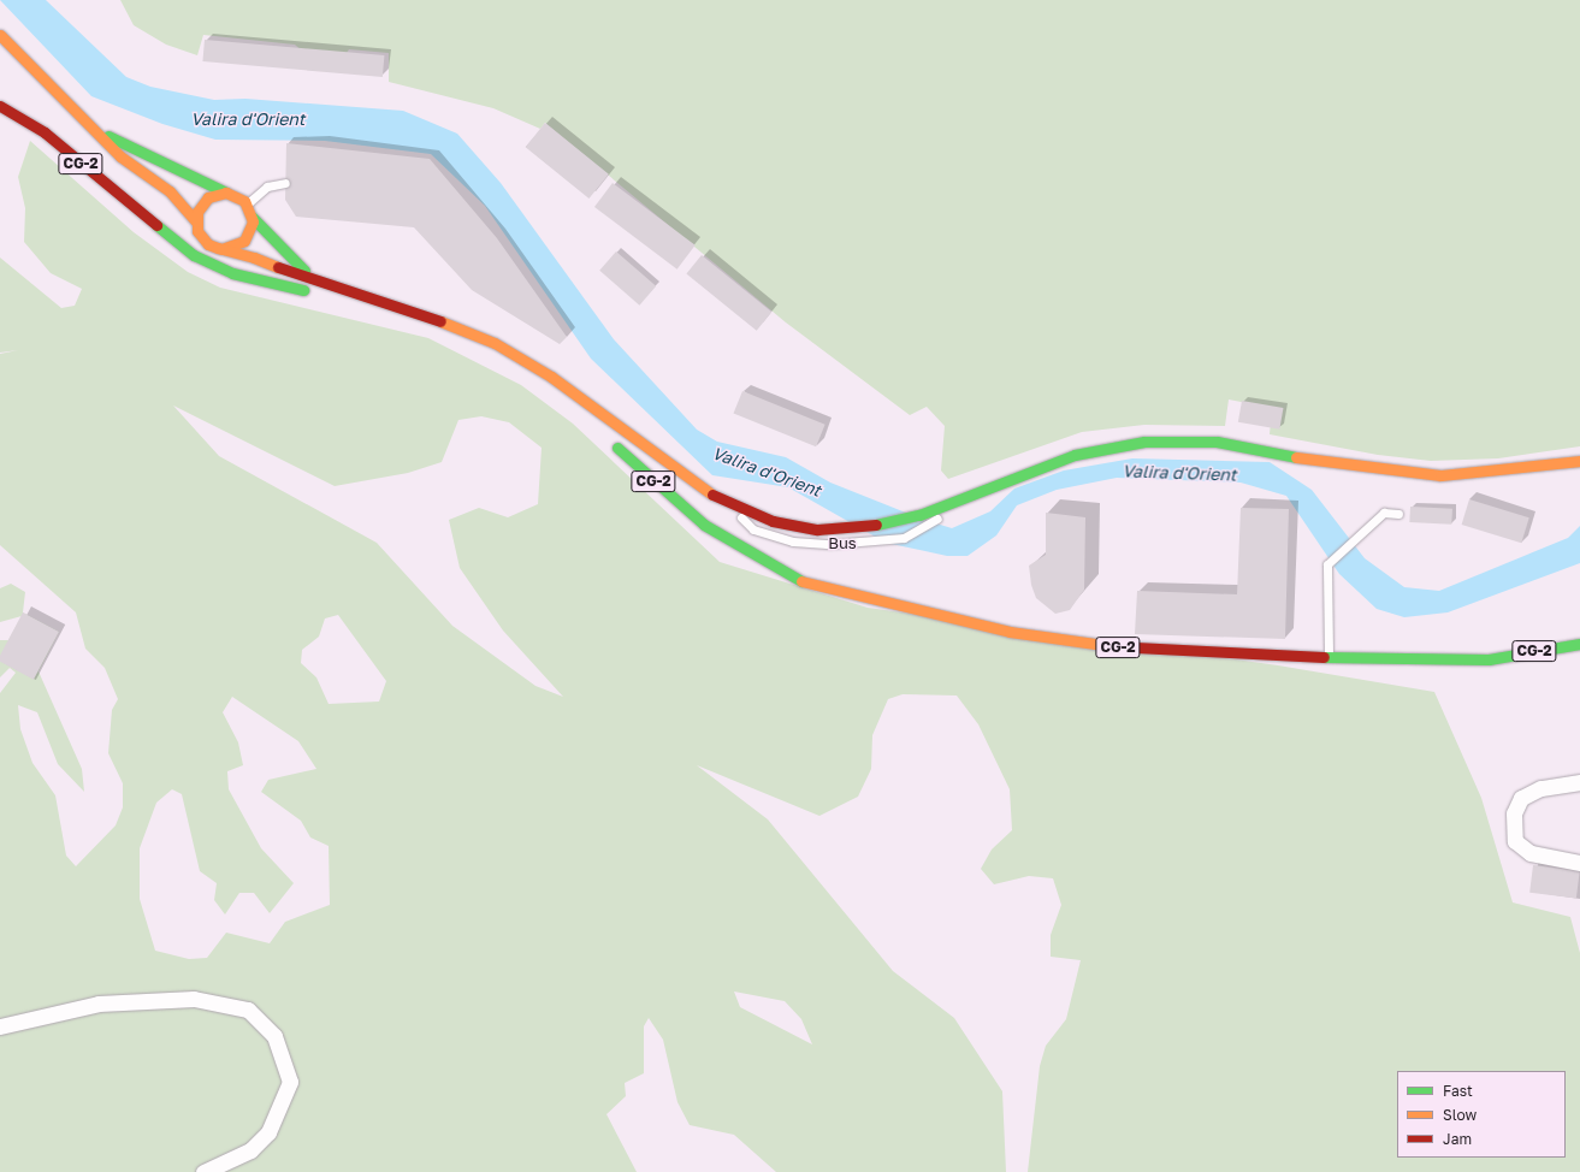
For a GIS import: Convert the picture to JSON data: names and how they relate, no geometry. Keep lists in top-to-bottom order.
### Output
{
  "streets": {
    "main road": ["CG-2"],
    "lane": ["Bus"]
  },
  "crossings": [
    ["CG-2", "Bus"]
  ],
  "water": ["Valira d'Orient"],
  "legend": ["Fast", "Slow", "Jam"]
}
